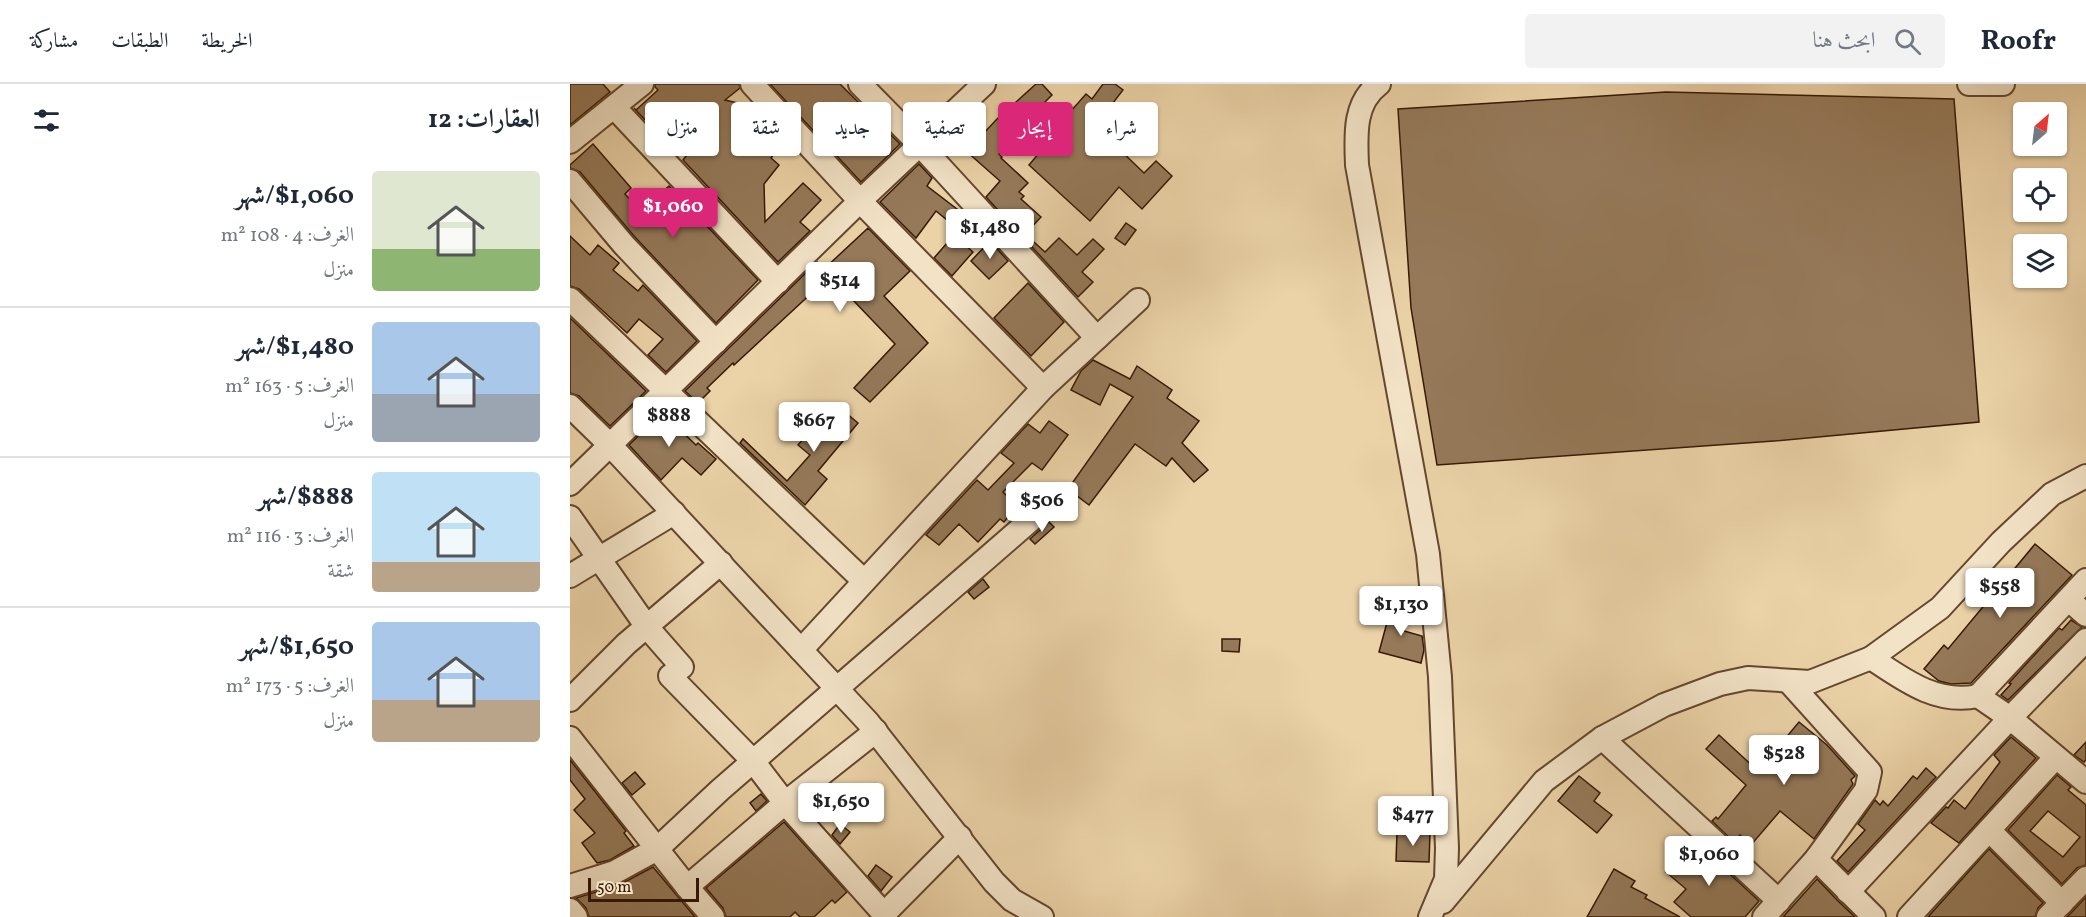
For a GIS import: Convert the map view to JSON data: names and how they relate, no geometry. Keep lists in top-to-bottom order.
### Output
{
  "scale_bar": "50 m",
  "north": "top right",
  "page": {
    "header": "Roofr",
    "search": "ابحث هنا",
    "nav": ["الخريطة", "الطبقات", "مشاركة"],
    "heading": "العقارات: 12",
    "chip": [
      "شراء",
      "إيجار",
      "تصفية",
      "جديد",
      "شقة",
      "منزل"
    ],
    "list": [
      {
        "name": "$1,060/شهر",
        "note": "الغرف: 4 · 108 m² · منزل"
      },
      {
        "name": "$1,480/شهر",
        "note": "الغرف: 5 · 163 m² · منزل"
      },
      {
        "name": "$888/شهر",
        "note": "الغرف: 3 · 116 m² · شقة"
      },
      {
        "name": "$1,650/شهر",
        "note": "الغرف: 5 · 173 m² · منزل"
      }
    ],
    "price": [
      "$1,060",
      "$1,480",
      "$514",
      "$888",
      "$667",
      "$506",
      "$558",
      "$1,130",
      "$528",
      "$1,650",
      "$477",
      "$1,060"
    ],
    "scale": "50 m"
  }
}
